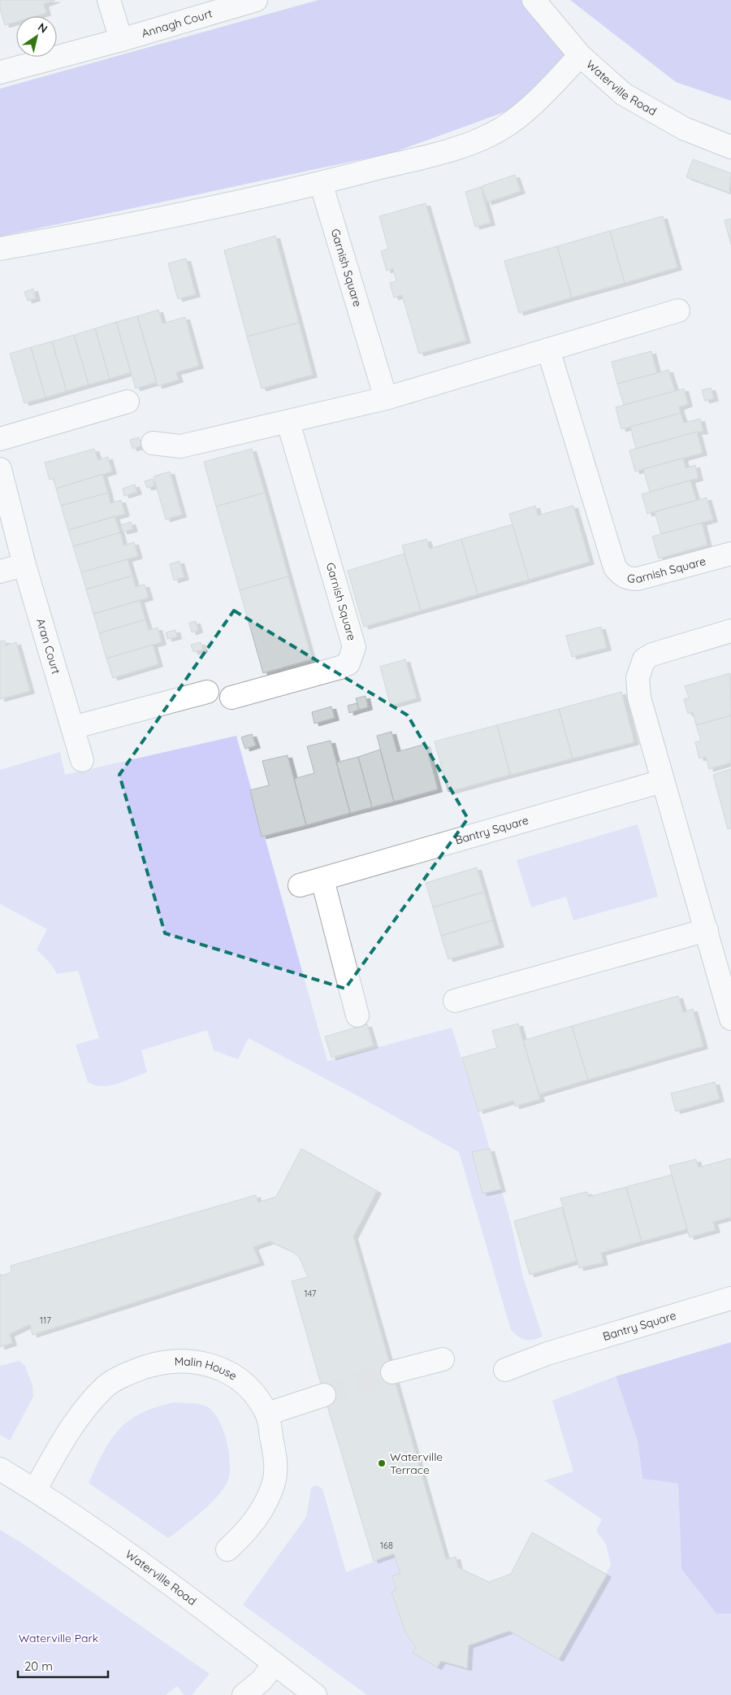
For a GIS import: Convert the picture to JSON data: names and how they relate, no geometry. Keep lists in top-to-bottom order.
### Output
{
  "streets": {
    "street": [
      "Annagh Court",
      "Waterville Road",
      "Garnish Square",
      "Aran Court",
      "Bantry Square",
      "Malin House"
    ]
  },
  "crossings": [
    ["Waterville Road", "Malin House"]
  ],
  "parks": ["Waterville Park"],
  "places": ["Waterville Terrace"],
  "house_numbers": ["147", "117", "168"],
  "scale_bar": "20 m",
  "north": "top right"
}
